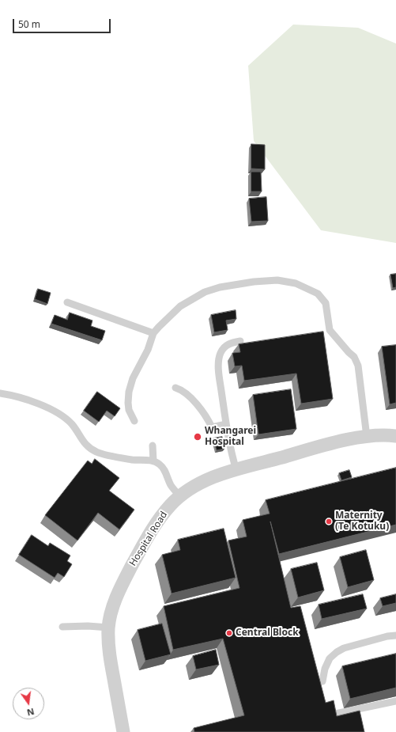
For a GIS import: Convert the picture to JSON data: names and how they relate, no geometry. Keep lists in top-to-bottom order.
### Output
{
  "streets": {
    "street": ["Hospital Road"]
  },
  "places": ["Whangarei Hospital", "Maternity (Te Kotuku)", "Central Block"],
  "scale_bar": "50 m",
  "north": "bottom"
}
